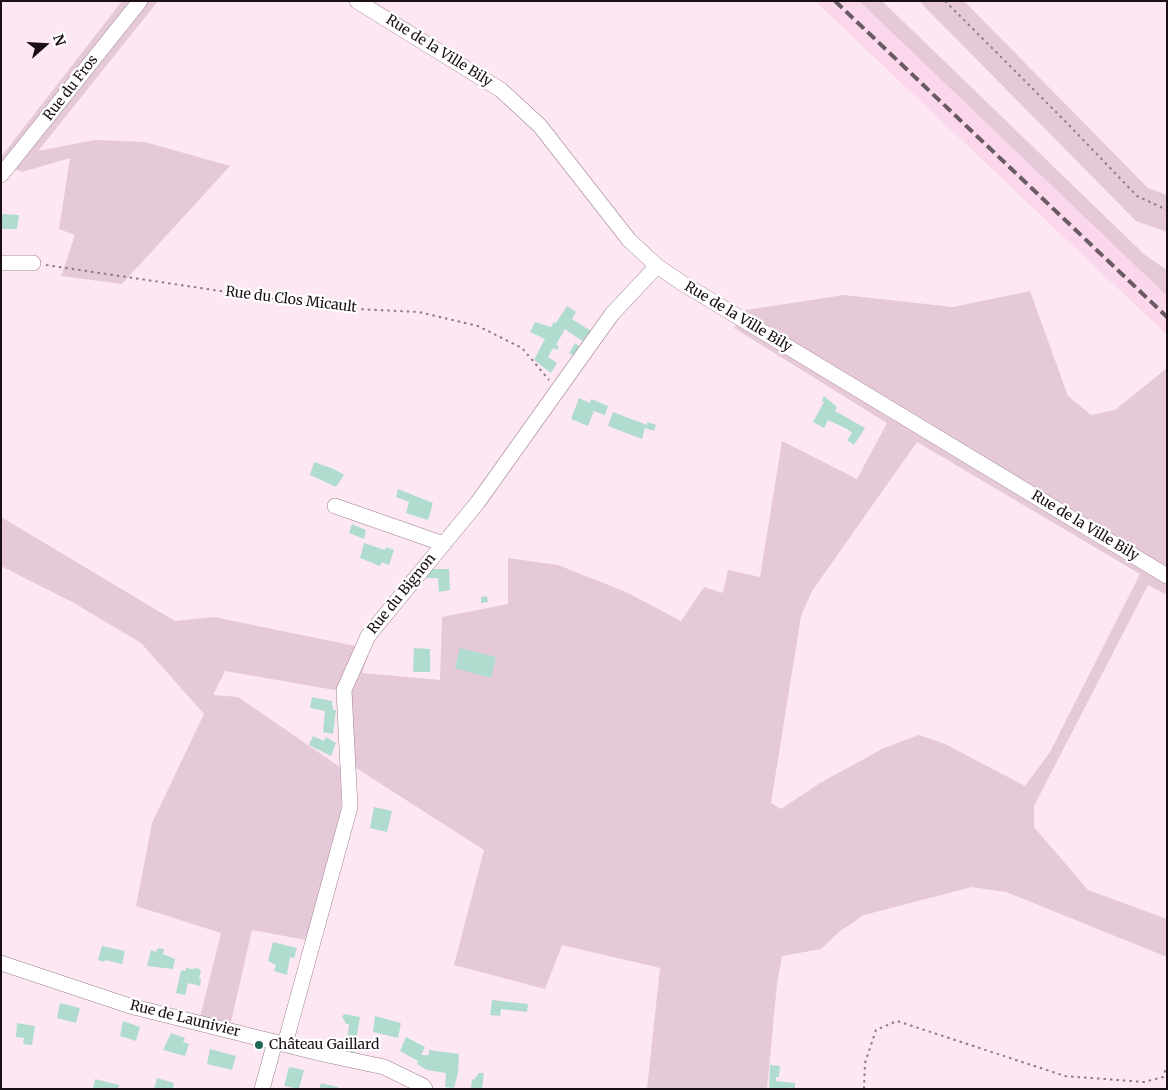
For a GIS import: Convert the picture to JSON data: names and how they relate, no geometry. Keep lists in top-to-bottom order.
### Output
{
  "streets": {
    "street": [
      "Rue de la Ville Bily",
      "Rue du Fros",
      "Rue du Bignon",
      "Rue de Launivier"
    ],
    "path": ["Rue du Clos Micault"]
  },
  "crossings": [
    ["Rue de la Ville Bily", "Rue du Bignon"],
    ["Rue du Clos Micault", "Rue du Bignon"],
    ["Rue du Bignon", "Rue de Launivier"]
  ],
  "places": ["Château Gaillard"],
  "north": "right"
}
